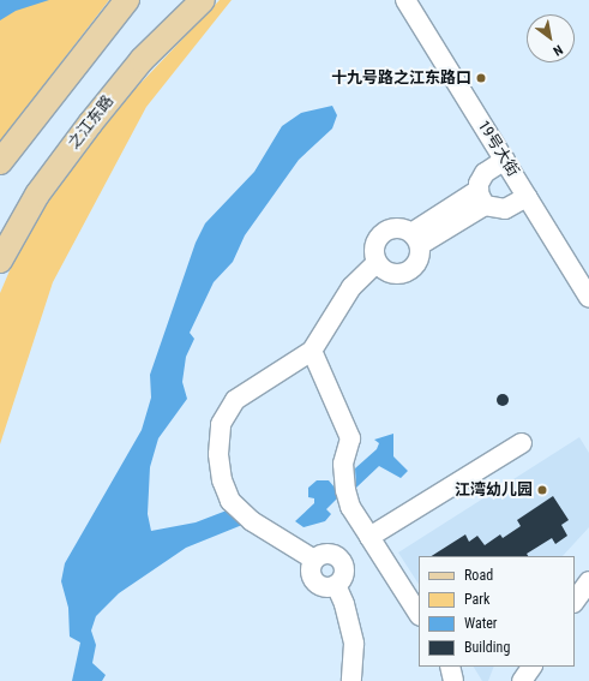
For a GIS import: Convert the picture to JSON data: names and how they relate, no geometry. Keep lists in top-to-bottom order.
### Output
{
  "streets": {
    "main road": ["之江东路"],
    "street": ["19号大街"]
  },
  "places": ["十九号路之江东路口", "江湾幼儿园"],
  "legend": [
    "Road",
    "Park",
    "Water",
    "Building"
  ],
  "north": "bottom right"
}
